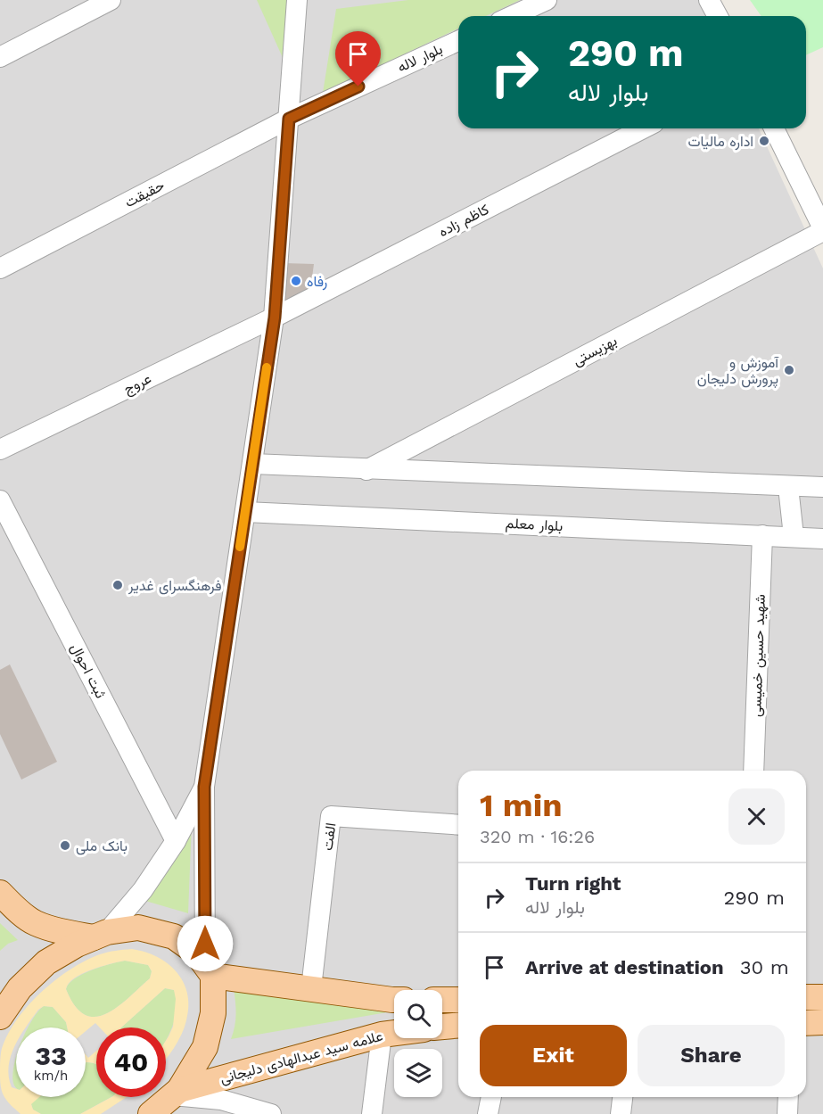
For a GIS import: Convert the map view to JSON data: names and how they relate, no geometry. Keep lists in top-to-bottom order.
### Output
{
  "streets": {
    "main road": ["علامه سید عبدالهادی دلیجانی"],
    "street": [
      "بلوار لاله",
      "حقیقت",
      "کاظم زاده",
      "بهزیستی",
      "عروج",
      "بلوار معلم",
      "شهید حسین خمیسی",
      "ثبت احوال",
      "الفت"
    ]
  },
  "crossings": [
    ["بلوار لاله", "حقیقت"],
    ["کاظم زاده", "عروج"],
    ["بلوار معلم", "شهید حسین خمیسی"]
  ],
  "places": [
    "اداره مالیات",
    "رفاه",
    "آموزش و پرورش دلیجان",
    "فرهنگسرای غدیر",
    "بانک ملی"
  ],
  "page": {
    "turn": ["290 m", "بلوار لاله"],
    "heading": ["1 min", "320 m · 16:26"],
    "list": [
      {
        "name": "Turn right",
        "note": "بلوار لاله",
        "value": "290 m"
      },
      {
        "name": "Arrive at destination",
        "value": "30 m"
      }
    ],
    "buttons": ["Exit", "Share"],
    "speed": "33 km/h",
    "limit": "40"
  }
}
